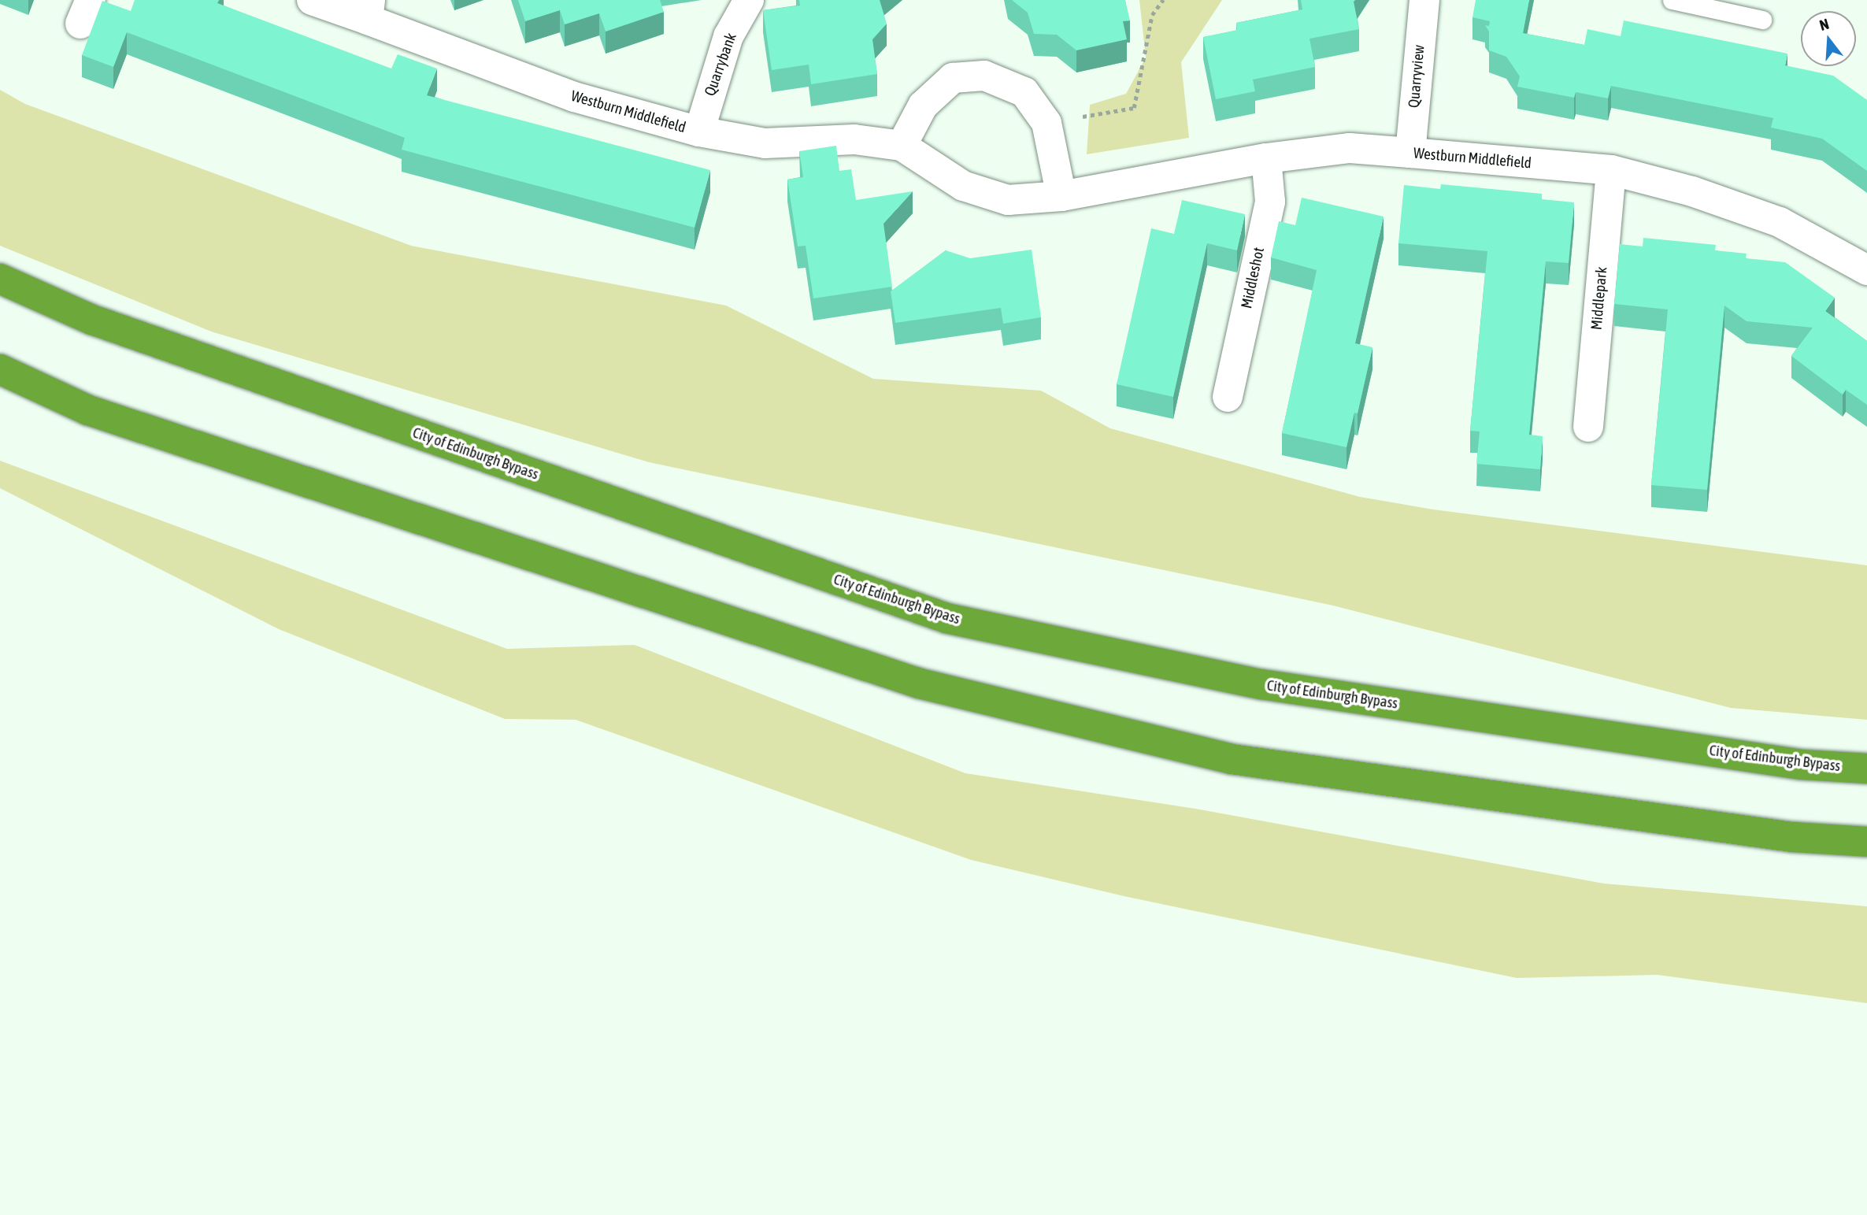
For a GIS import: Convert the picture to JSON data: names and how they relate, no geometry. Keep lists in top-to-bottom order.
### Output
{
  "streets": {
    "highway": ["City of Edinburgh Bypass"],
    "street": [
      "Quarrybank",
      "Quarryview",
      "Westburn Middlefield",
      "Middleshot",
      "Middlepark"
    ]
  },
  "crossings": [
    ["Quarrybank", "Westburn Middlefield"],
    ["Quarryview", "Westburn Middlefield"],
    ["Westburn Middlefield", "Middleshot"],
    ["Westburn Middlefield", "Middlepark"]
  ],
  "north": "top"
}
